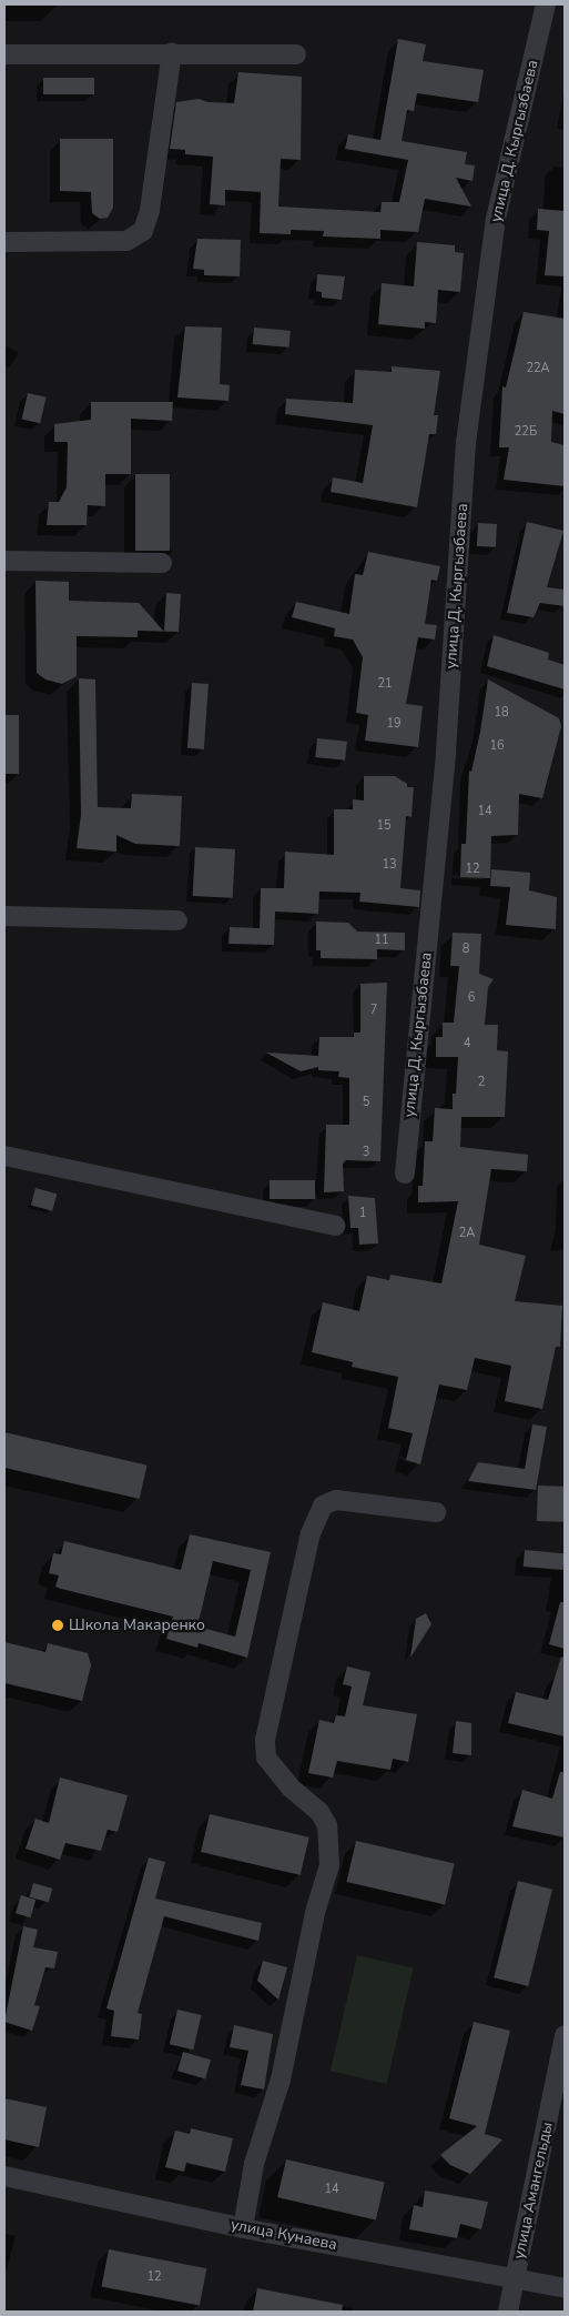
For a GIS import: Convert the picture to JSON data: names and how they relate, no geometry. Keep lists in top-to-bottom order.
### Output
{
  "streets": {
    "street": ["улица Д. Кыргызбаева", "улица Амангельды", "улица Кунаева"]
  },
  "crossings": [
    ["улица Амангельды", "улица Кунаева"]
  ],
  "places": ["Школа Макаренко"],
  "house_numbers": [
    "22А",
    "22Б",
    "21",
    "18",
    "19",
    "16",
    "14",
    "15",
    "13",
    "12",
    "11",
    "8",
    "6",
    "7",
    "4",
    "2",
    "5",
    "3",
    "1",
    "2А",
    "14",
    "12"
  ]
}
